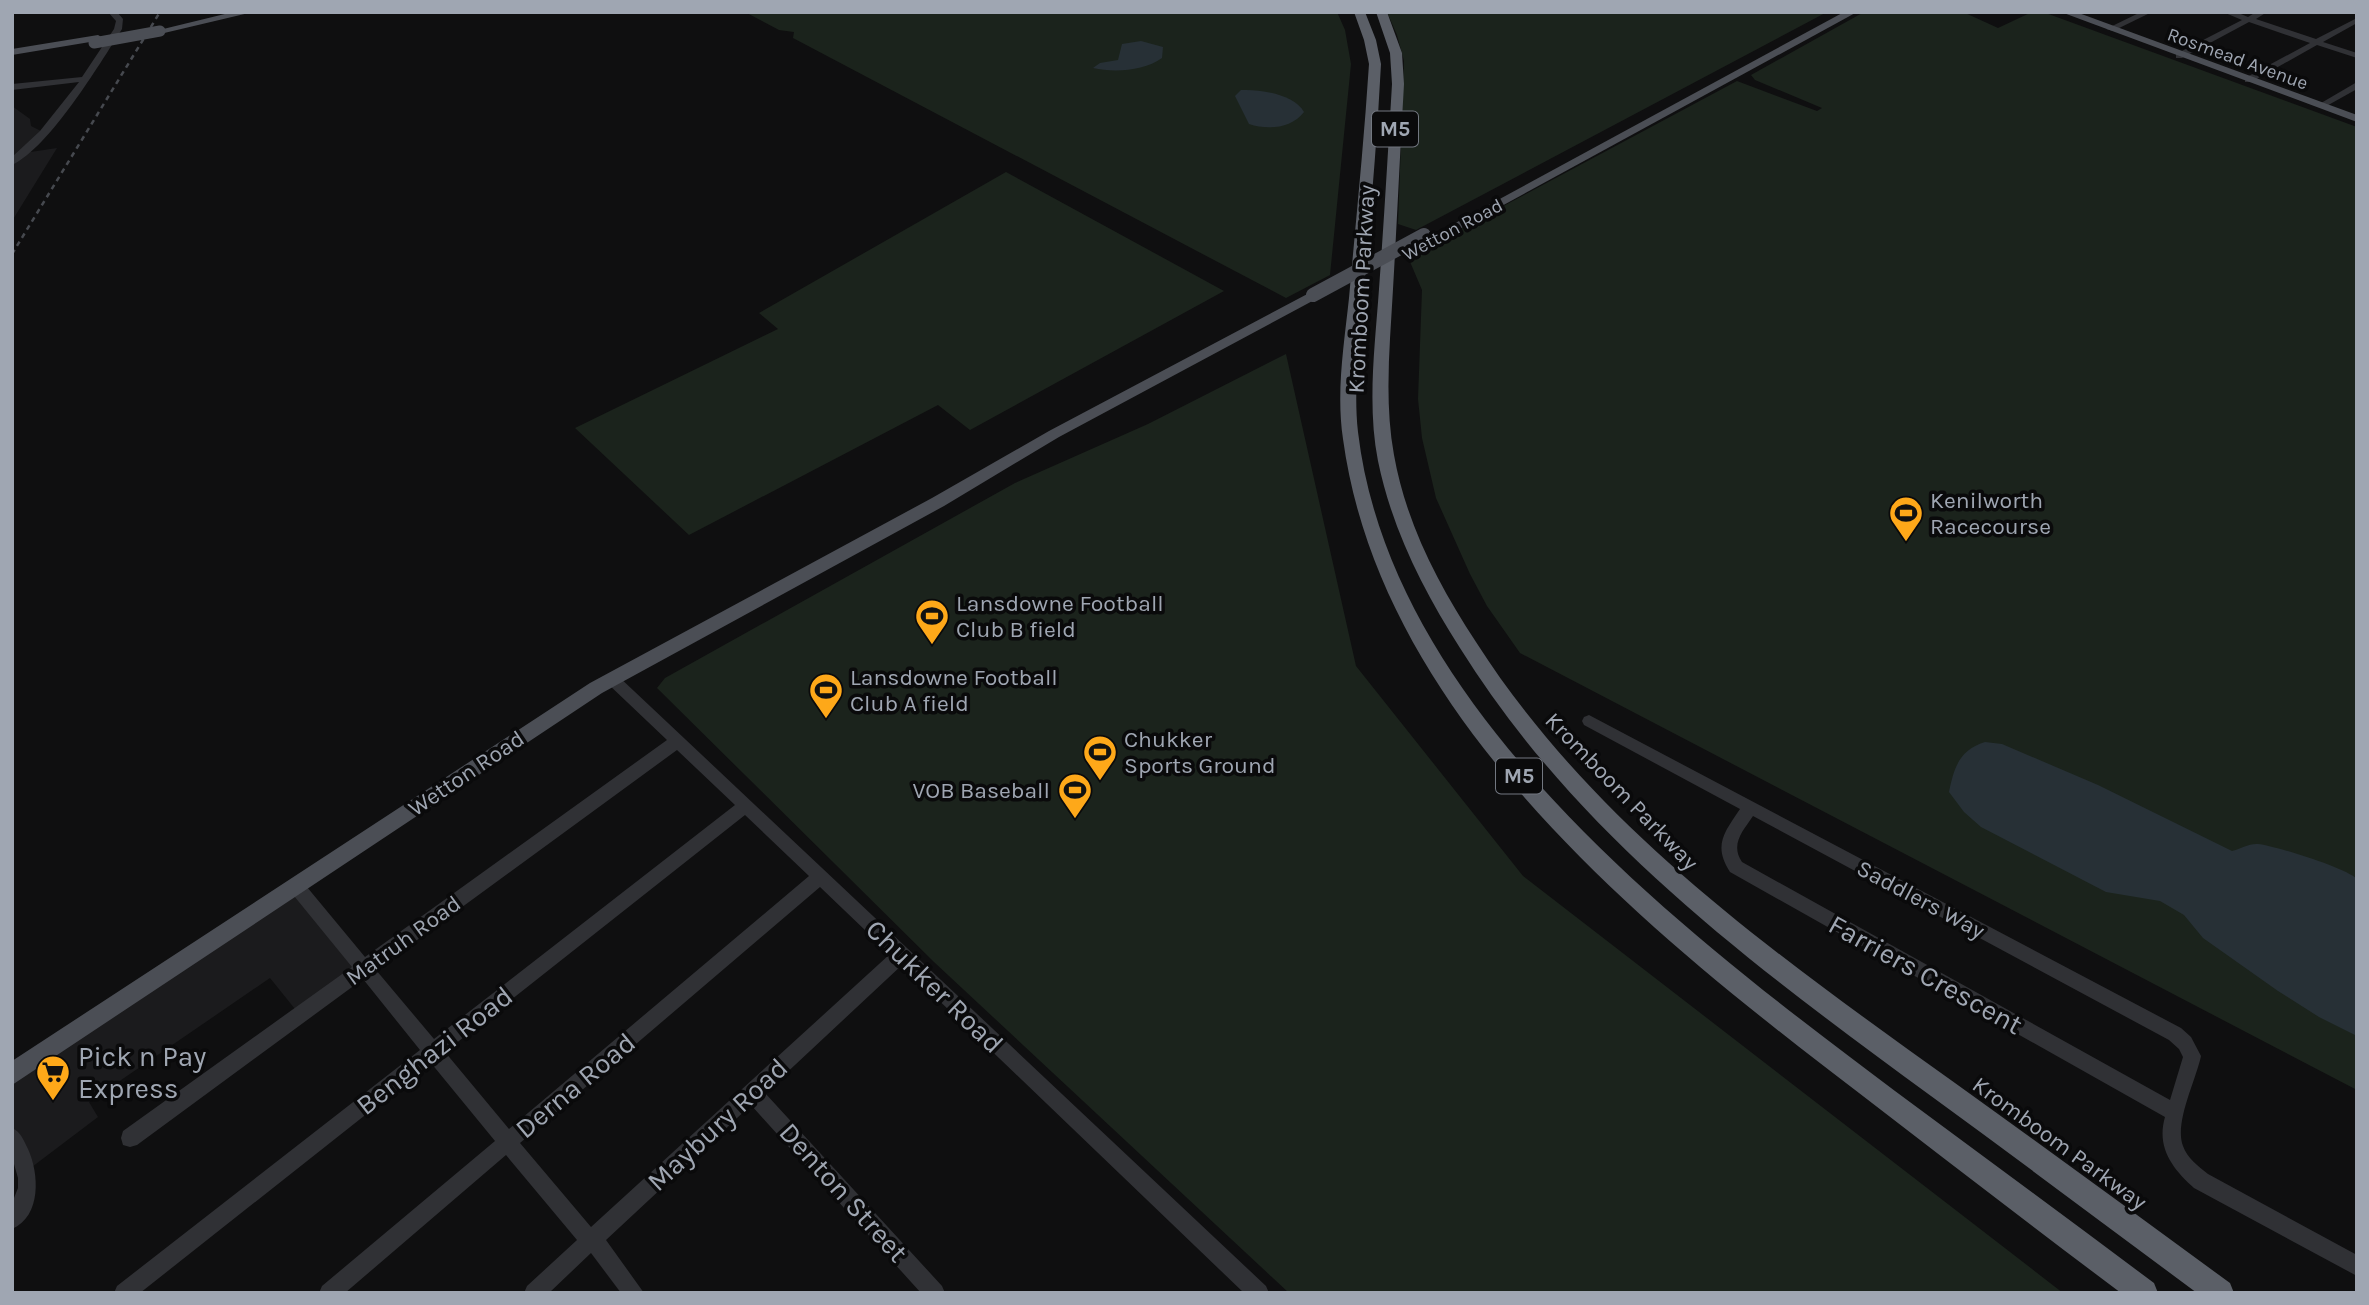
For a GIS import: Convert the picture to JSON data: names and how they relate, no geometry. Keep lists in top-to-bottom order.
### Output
{
  "streets": {
    "highway": ["M5", "Kromboom Parkway"],
    "main road": ["Rosmead Avenue", "Wetton Road"],
    "street": [
      "Saddlers Way",
      "Matruh Road",
      "Farriers Crescent",
      "Chukker Road",
      "Benghazi Road",
      "Derna Road",
      "Maybury Road",
      "Denton Street"
    ]
  },
  "crossings": [
    ["Wetton Road", "Chukker Road"],
    ["Saddlers Way", "Farriers Crescent"],
    ["Matruh Road", "Chukker Road"],
    ["Chukker Road", "Benghazi Road"],
    ["Chukker Road", "Derna Road"],
    ["Chukker Road", "Maybury Road"],
    ["Maybury Road", "Denton Street"]
  ],
  "places": {
    "sports": [
      "Kenilworth Racecourse",
      "Lansdowne Football Club B field",
      "Lansdowne Football Club A field",
      "Chukker Sports Ground",
      "VOB Baseball"
    ],
    "supermarket": ["Pick n Pay Express"]
  }
}
